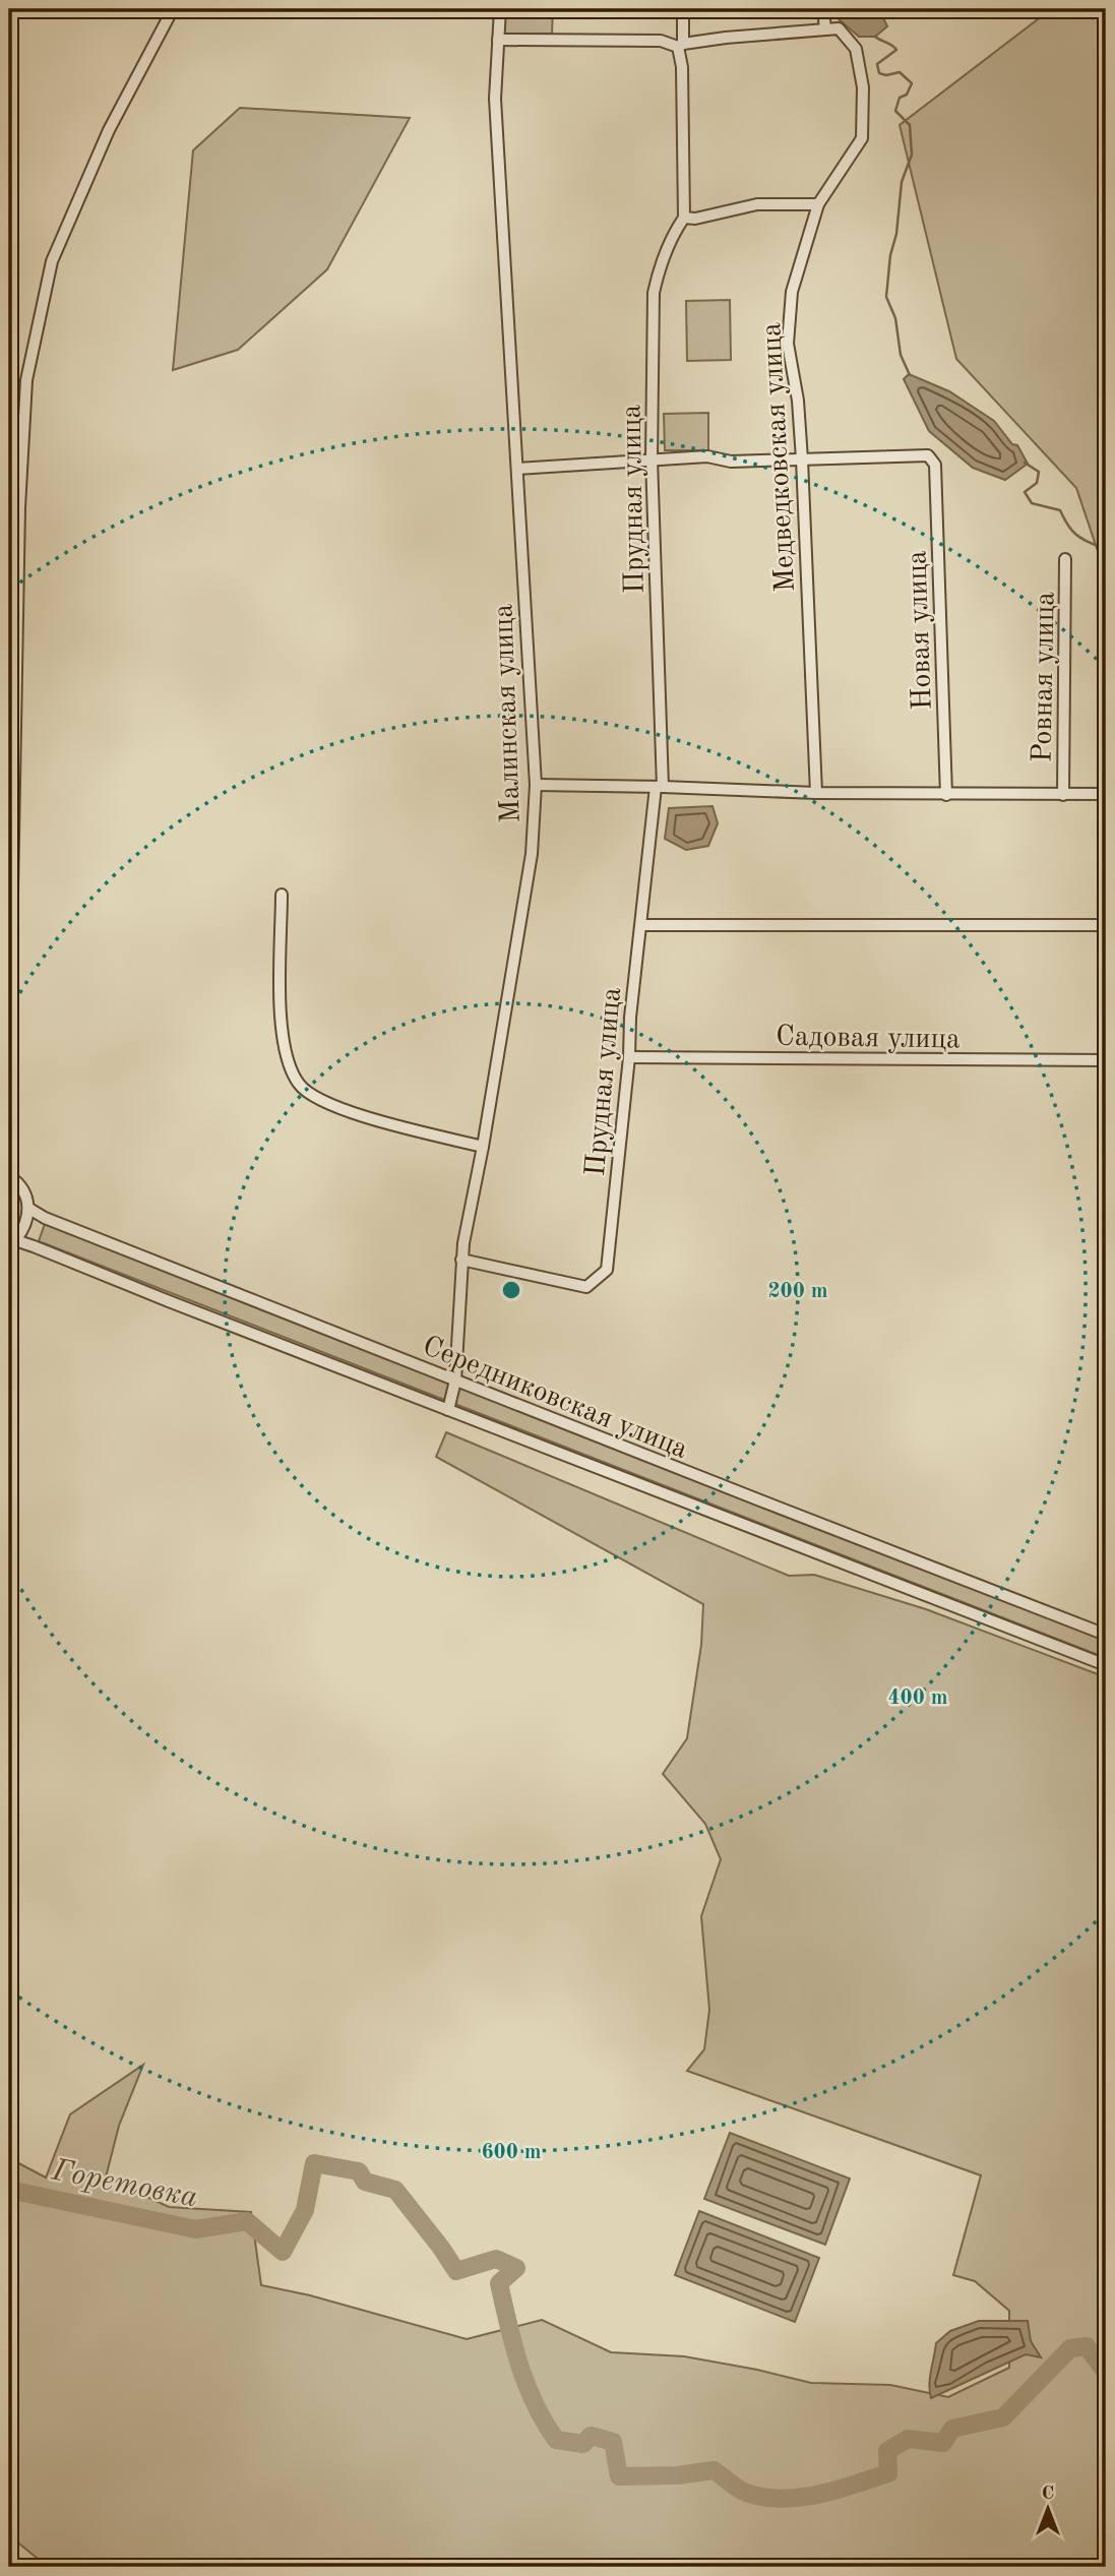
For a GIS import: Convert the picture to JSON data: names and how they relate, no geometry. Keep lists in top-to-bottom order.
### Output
{
  "streets": {
    "street": [
      "Медведковская улица",
      "Прудная улица",
      "Новая улица",
      "Ровная улица",
      "Малинская улица",
      "Садовая улица",
      "Середниковская улица"
    ]
  },
  "crossings": [
    ["Медведковская улица", "Новая улица"],
    ["Прудная улица", "Малинская улица"],
    ["Прудная улица", "Садовая улица"],
    ["Малинская улица", "Середниковская улица"]
  ],
  "water": ["Горетовка"],
  "north": "top",
  "rings": ["200 m", "400 m", "600 m"]
}
